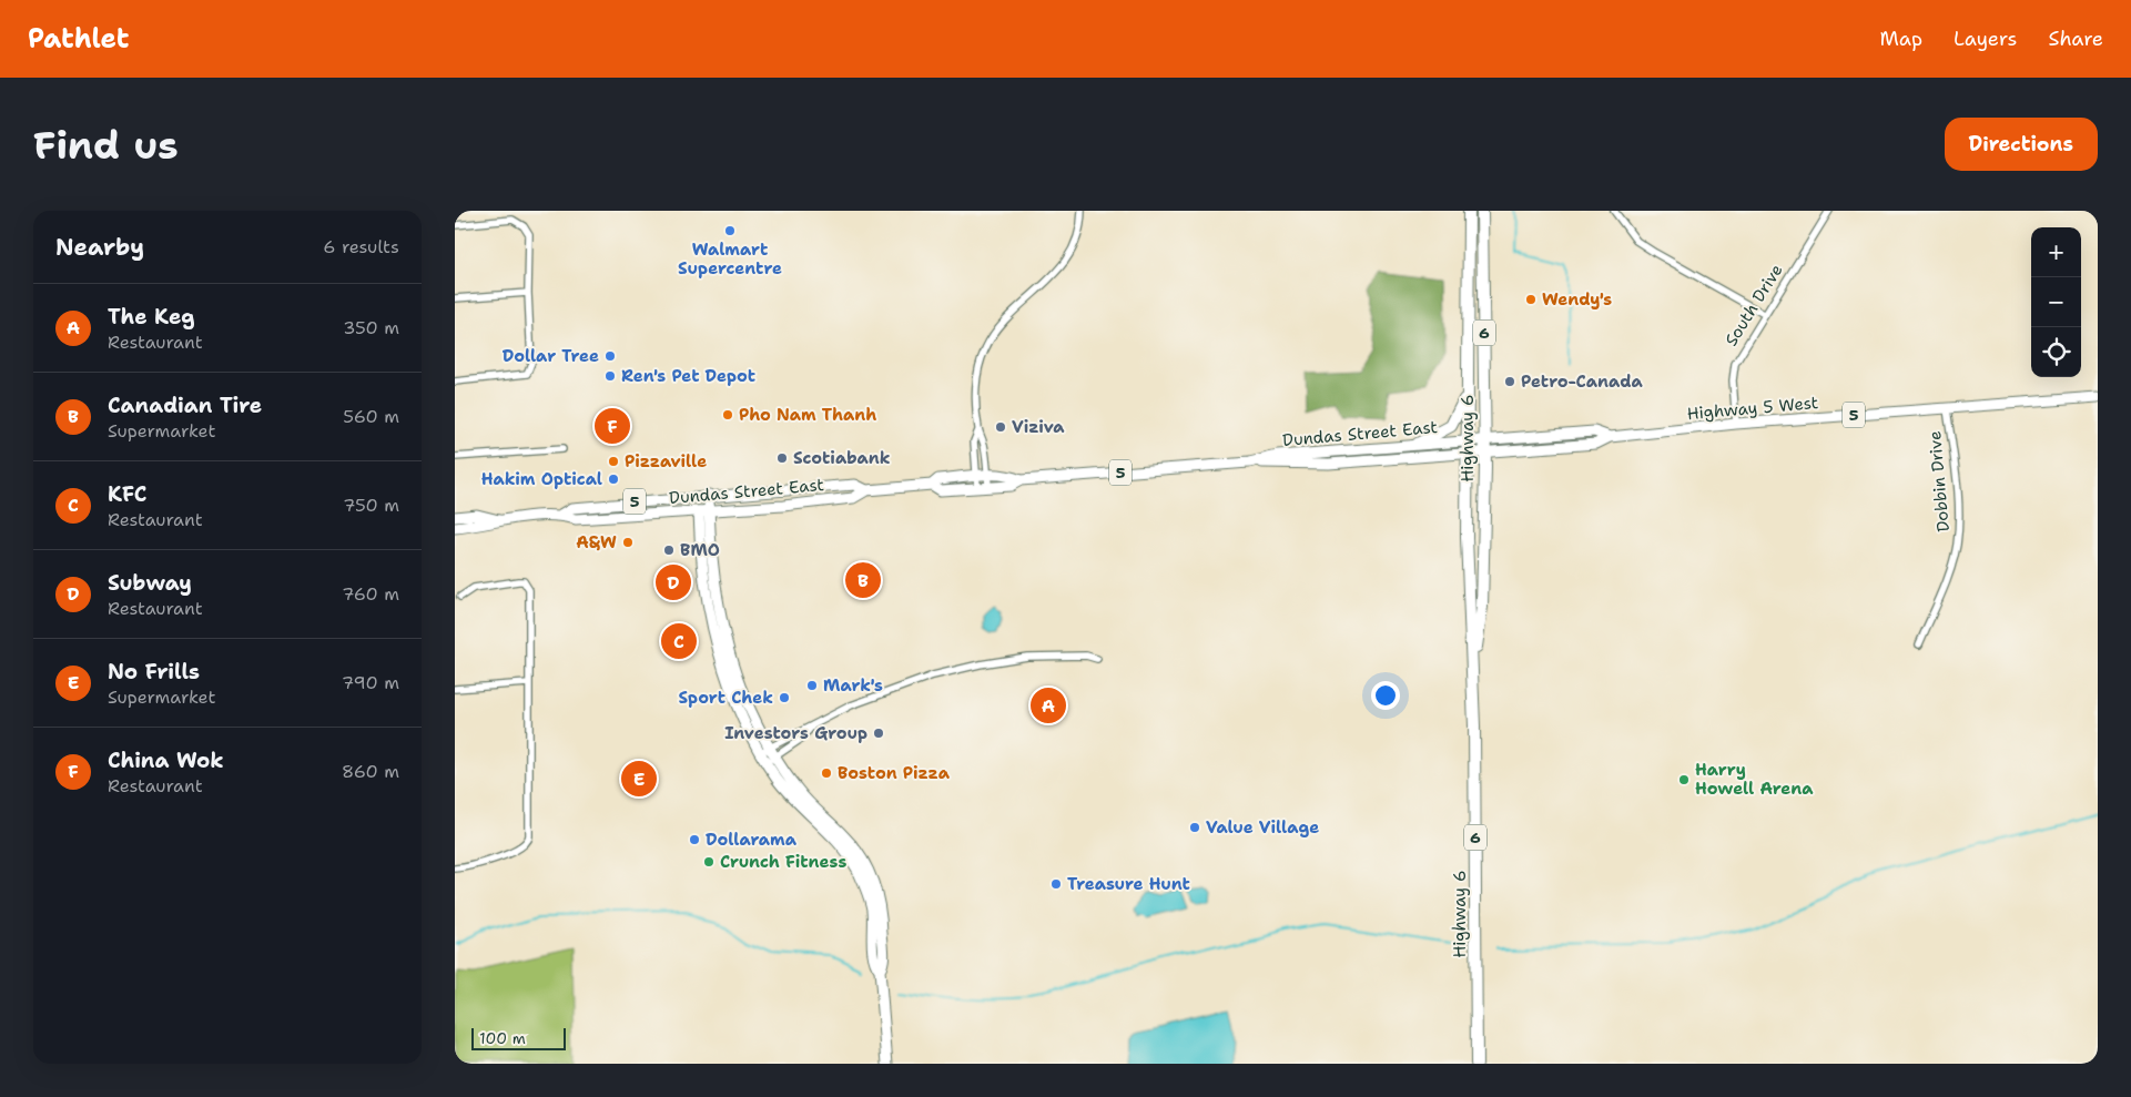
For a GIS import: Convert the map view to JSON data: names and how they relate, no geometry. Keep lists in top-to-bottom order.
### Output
{
  "streets": {
    "highway": ["6", "Highway 6"],
    "main road": ["Highway 5 West", "5", "Dundas Street East"],
    "street": ["South Drive", "Dobbin Drive"]
  },
  "crossings": [
    ["South Drive", "Highway 5 West"],
    ["Highway 5 West", "5"],
    ["Highway 5 West", "Highway 6"],
    ["Highway 5 West", "Dobbin Drive"],
    ["5", "Dundas Street East"],
    ["5", "Highway 6"],
    ["Dundas Street East", "Highway 6"]
  ],
  "places": [
    "Walmart Supercentre",
    "Wendy's",
    "Dollar Tree",
    "Ren's Pet Depot",
    "Petro-Canada",
    "Pho Nam Thanh",
    "Viziva",
    "Scotiabank",
    "Pizzaville",
    "Hakim Optical",
    "A&W",
    "BMO",
    "Mark's",
    "Sport Chek",
    "Investors Group",
    "Boston Pizza",
    "Harry Howell Arena",
    "Value Village",
    "Dollarama",
    "Crunch Fitness",
    "Treasure Hunt"
  ],
  "scale_bar": "100 m",
  "page": {
    "header": "Pathlet",
    "nav": ["Map", "Layers", "Share"],
    "buttons": "Directions",
    "title": "Find us",
    "heading": ["Nearby", "6 results"],
    "map_buttons": ["+", "−"],
    "list": [
      {
        "mark": "A",
        "name": "The Keg",
        "note": "Restaurant",
        "value": "350 m"
      },
      {
        "mark": "B",
        "name": "Canadian Tire",
        "note": "Supermarket",
        "value": "560 m"
      },
      {
        "mark": "C",
        "name": "KFC",
        "note": "Restaurant",
        "value": "750 m"
      },
      {
        "mark": "D",
        "name": "Subway",
        "note": "Restaurant",
        "value": "760 m"
      },
      {
        "mark": "E",
        "name": "No Frills",
        "note": "Supermarket",
        "value": "790 m"
      },
      {
        "mark": "F",
        "name": "China Wok",
        "note": "Restaurant",
        "value": "860 m"
      }
    ],
    "pins": [
      "F",
      "B",
      "D",
      "C",
      "A",
      "E"
    ],
    "scale": "100 m"
  }
}
